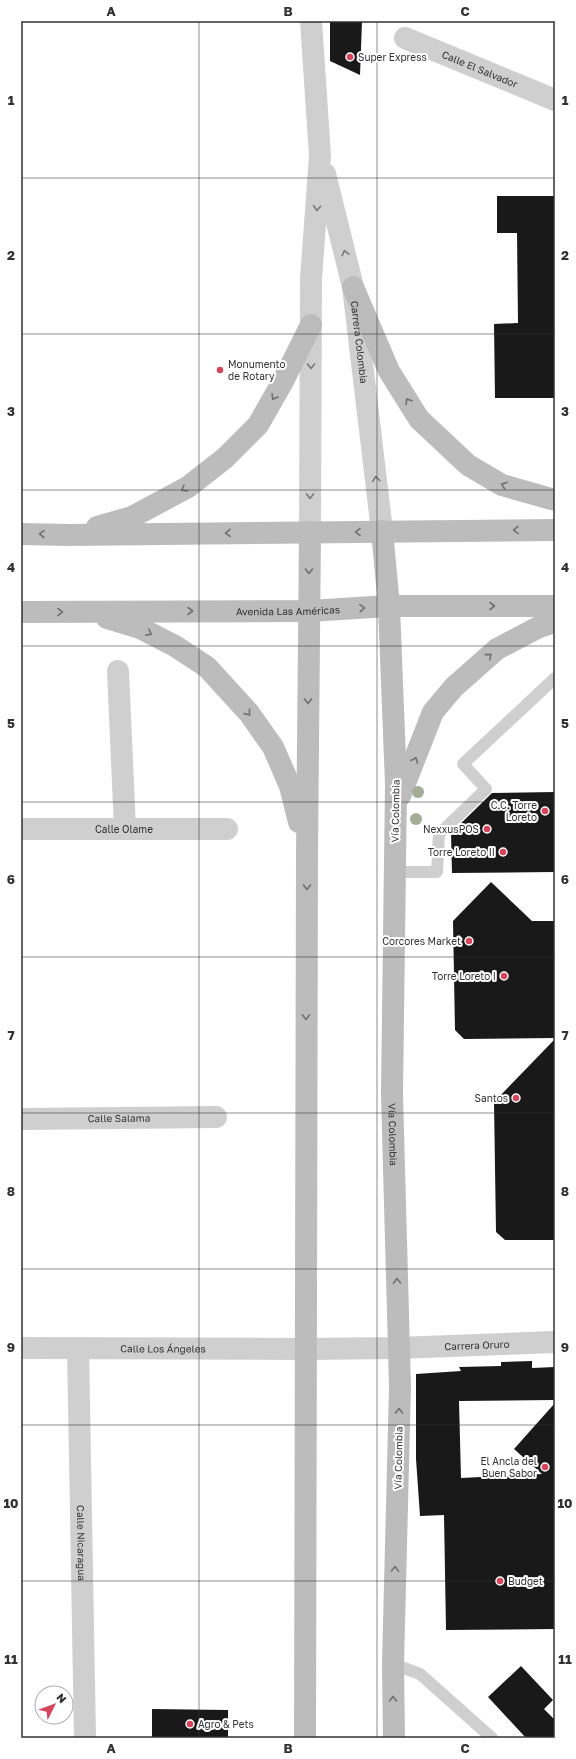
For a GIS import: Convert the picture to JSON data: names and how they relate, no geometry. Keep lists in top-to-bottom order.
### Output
{
  "streets": {
    "main road": ["Avenida Las Américas", "Vía Colombia"],
    "street": [
      "Calle El Salvador",
      "Carrera Colombia",
      "Calle Olame",
      "Calle Salama",
      "Carrera Oruro",
      "Calle Los Ángeles",
      "Calle Nicaragua"
    ]
  },
  "crossings": [
    ["Carrera Colombia", "Vía Colombia"],
    ["Avenida Las Américas", "Vía Colombia"],
    ["Vía Colombia", "Carrera Oruro"],
    ["Carrera Oruro", "Calle Los Ángeles"],
    ["Calle Los Ángeles", "Calle Nicaragua"]
  ],
  "places": [
    "Super Express",
    "Monumento de Rotary",
    "C.C. Torre Loreto",
    "NexxusPOS",
    "Torre Loreto II",
    "Corcores Market",
    "Torre Loreto I",
    "Santos",
    "El Ancla del Buen Sabor",
    "Budget",
    "Agro & Pets"
  ],
  "north": "top right",
  "grid": {
    "columns": ["A", "B", "C"],
    "rows": [
      "1",
      "2",
      "3",
      "4",
      "5",
      "6",
      "7",
      "8",
      "9",
      "10",
      "11"
    ]
  }
}
